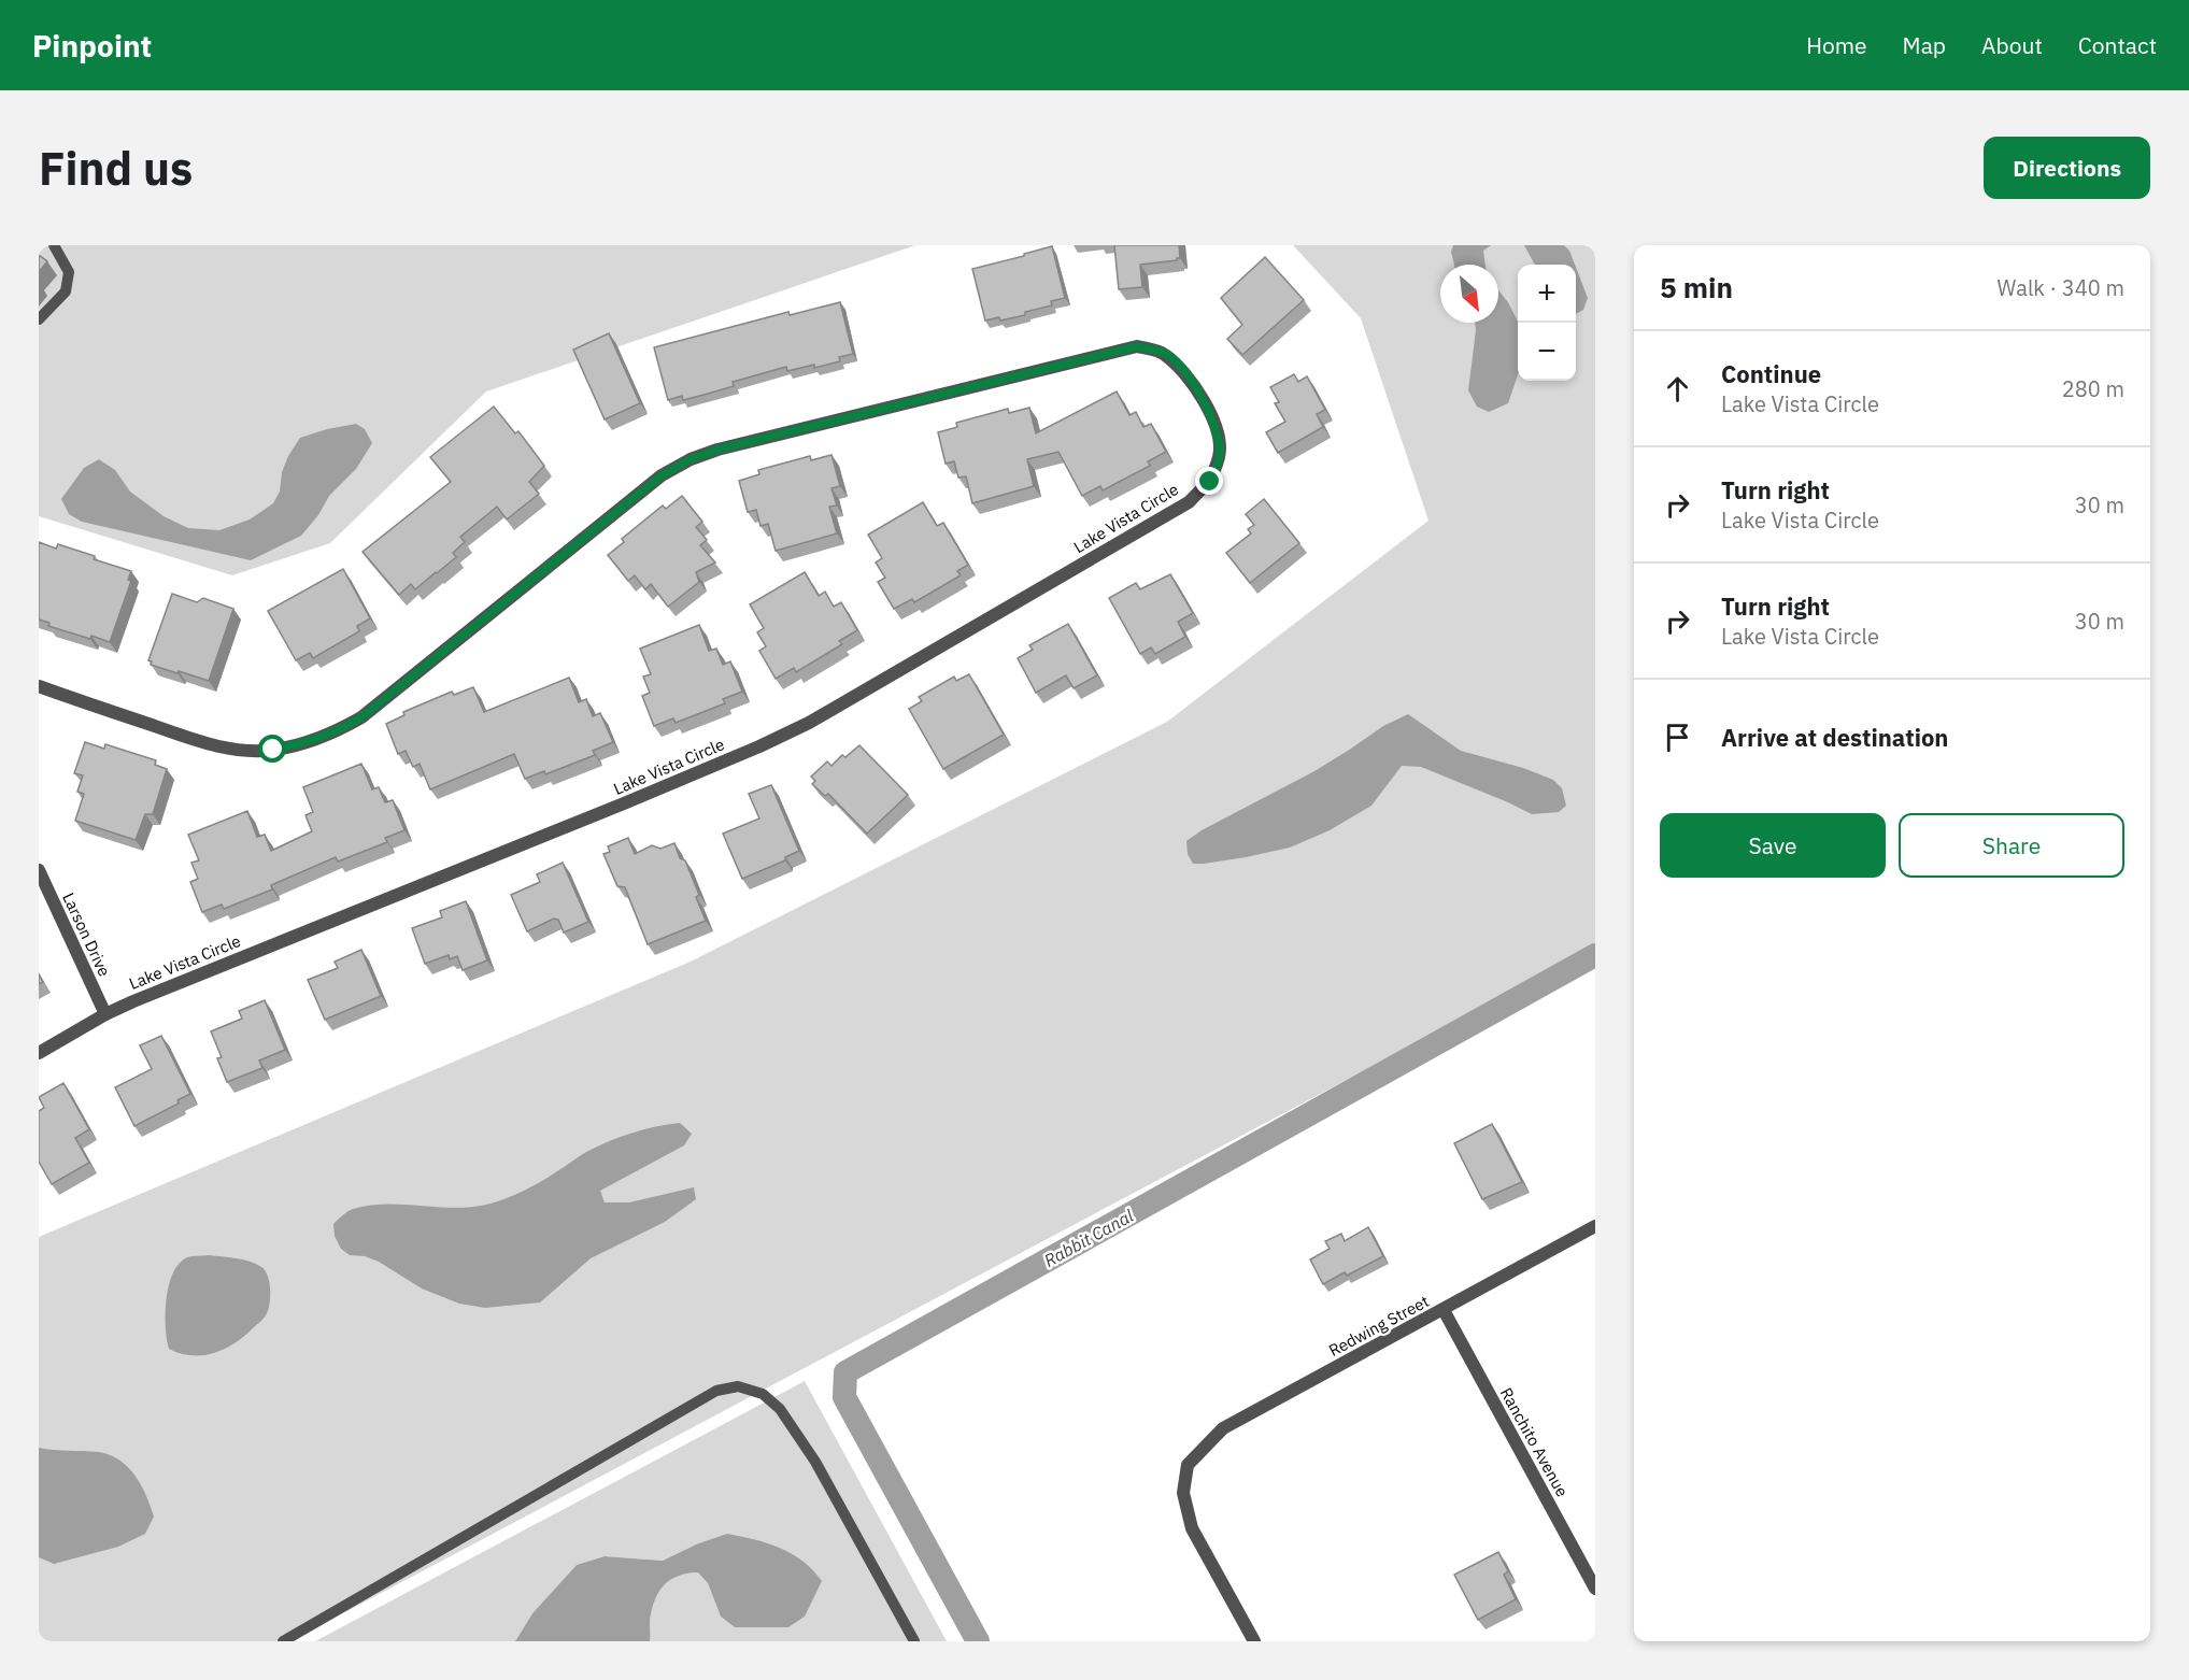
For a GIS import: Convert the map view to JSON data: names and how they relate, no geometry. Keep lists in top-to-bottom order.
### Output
{
  "streets": {
    "street": [
      "Lake Vista Circle",
      "Larson Drive",
      "Redwing Street",
      "Ranchito Avenue"
    ]
  },
  "crossings": [
    ["Lake Vista Circle", "Larson Drive"],
    ["Redwing Street", "Ranchito Avenue"]
  ],
  "water": ["Rabbit Canal"],
  "north": "bottom right",
  "page": {
    "header": "Pinpoint",
    "nav": [
      "Home",
      "Map",
      "About",
      "Contact"
    ],
    "buttons": [
      "Directions",
      ["Save", "Share"]
    ],
    "title": "Find us",
    "heading": ["5 min", "Walk · 340 m"],
    "map_buttons": ["+", "−"],
    "list": [
      ["Continue", "Lake Vista Circle", "280 m"],
      ["Turn right", "Lake Vista Circle", "30 m"],
      ["Turn right", "Lake Vista Circle", "30 m"],
      "Arrive at destination"
    ]
  }
}
